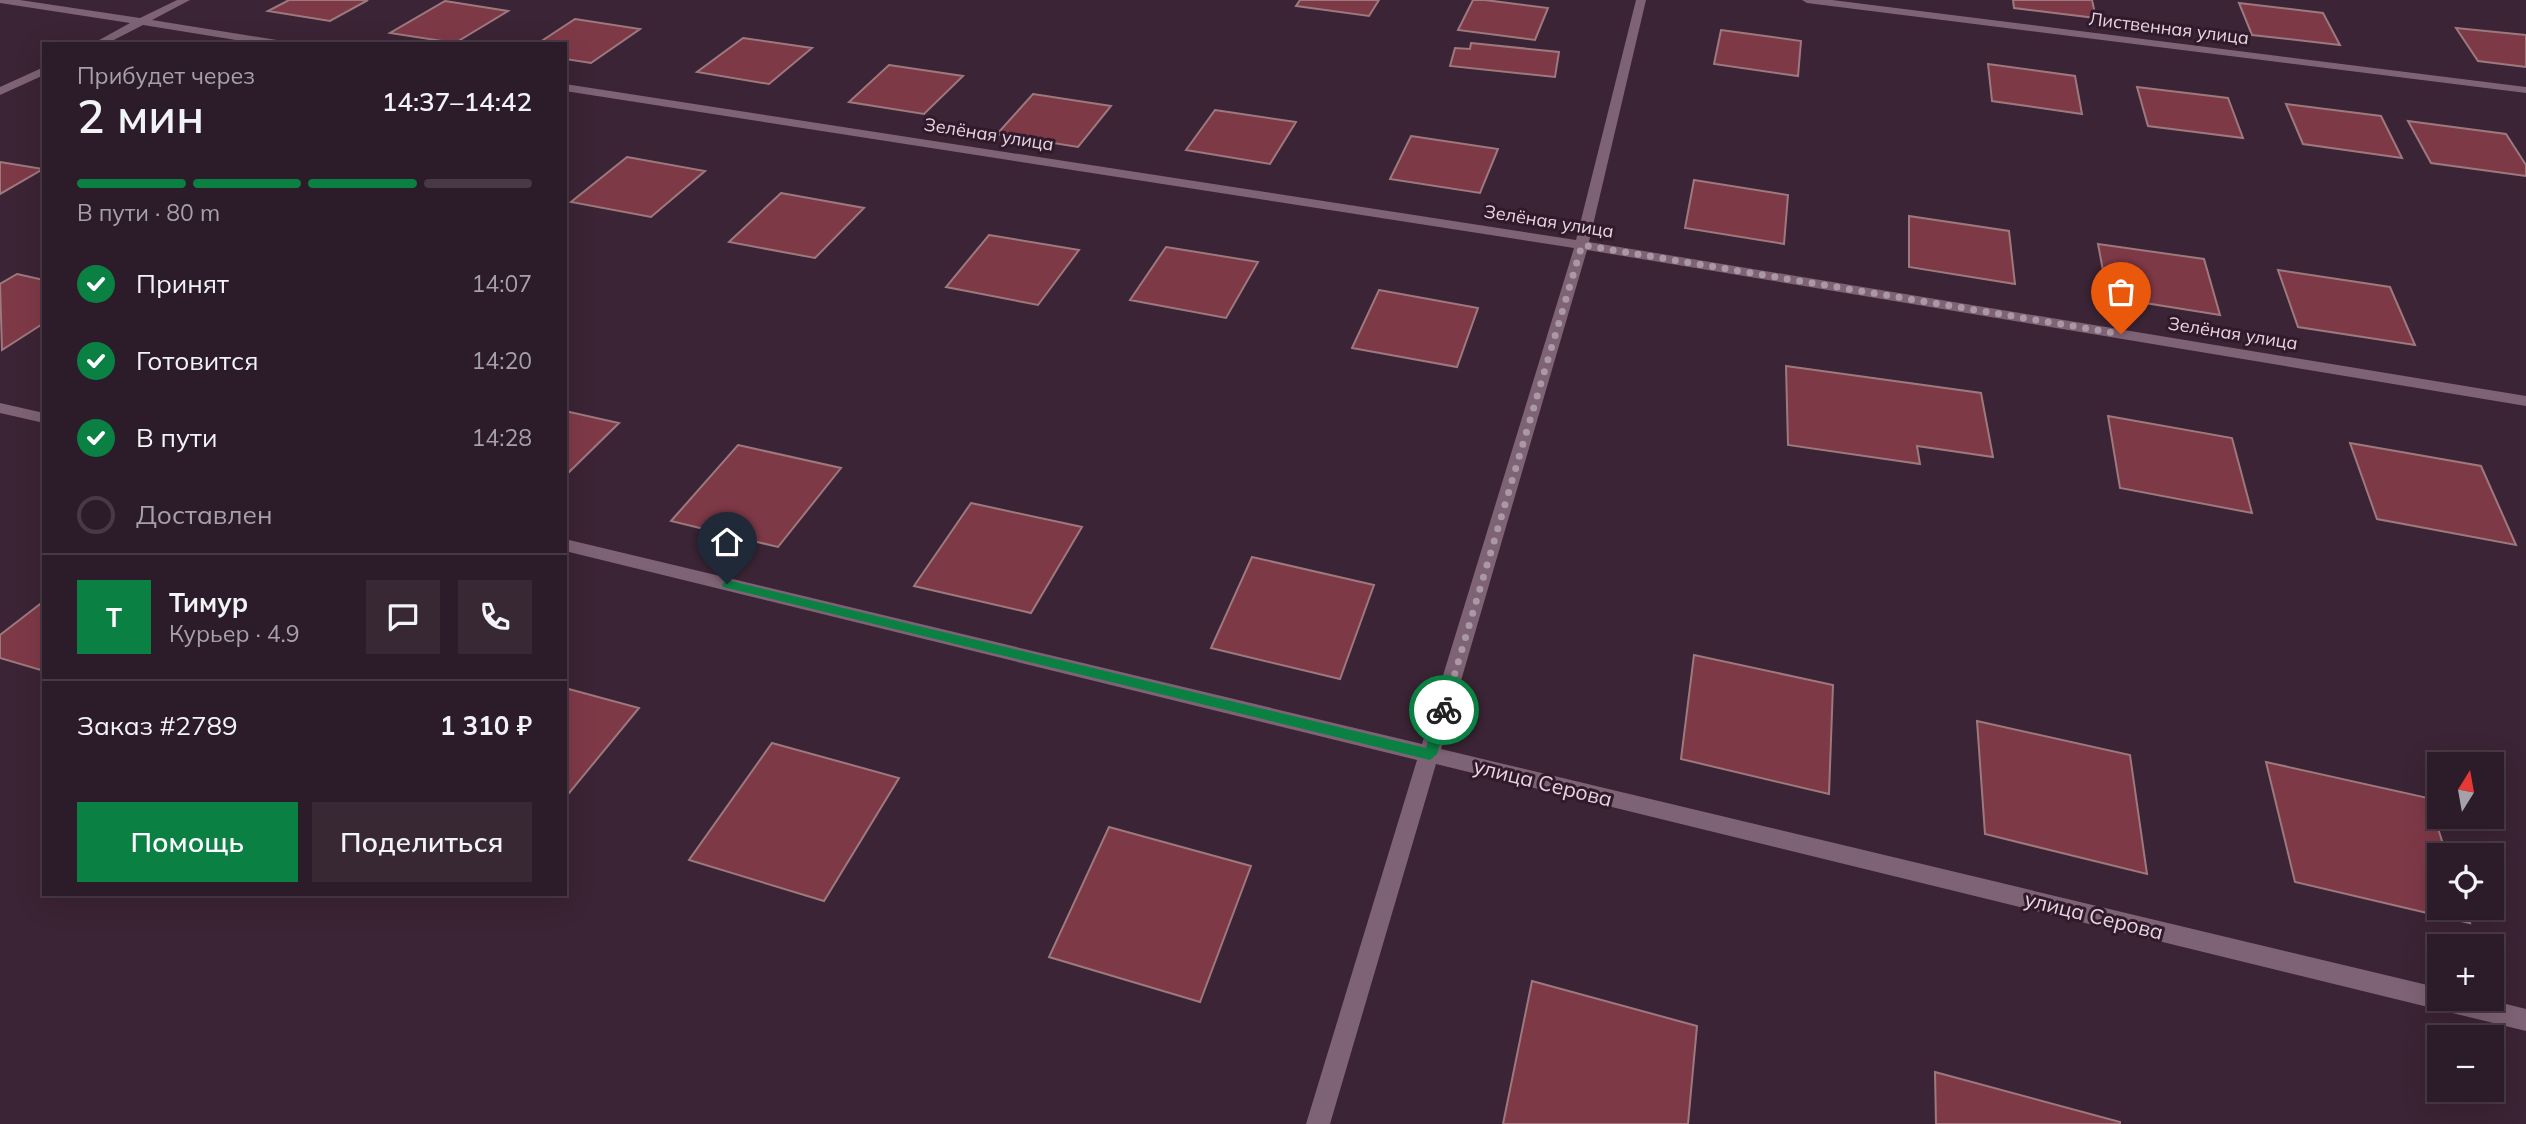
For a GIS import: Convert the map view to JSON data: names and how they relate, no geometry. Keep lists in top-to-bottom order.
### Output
{
  "streets": {
    "street": ["Лиственная улица", "Зелёная улица", "улица Серова"]
  },
  "north": "top",
  "page": {
    "heading": ["2 мин", "Прибудет через", "14:37–14:42"],
    "panel": [
      "Тимур",
      "Курьер · 4.9",
      "Заказ #2789",
      "1 310 ₽"
    ],
    "bar": "В пути · 80 m",
    "list": [
      ["Принят", "14:07"],
      ["Готовится", "14:20"],
      ["В пути", "14:28"],
      "Доставлен"
    ],
    "round": "Т",
    "map_buttons": ["+", "−"],
    "buttons": ["Помощь", "Поделиться"]
  }
}
